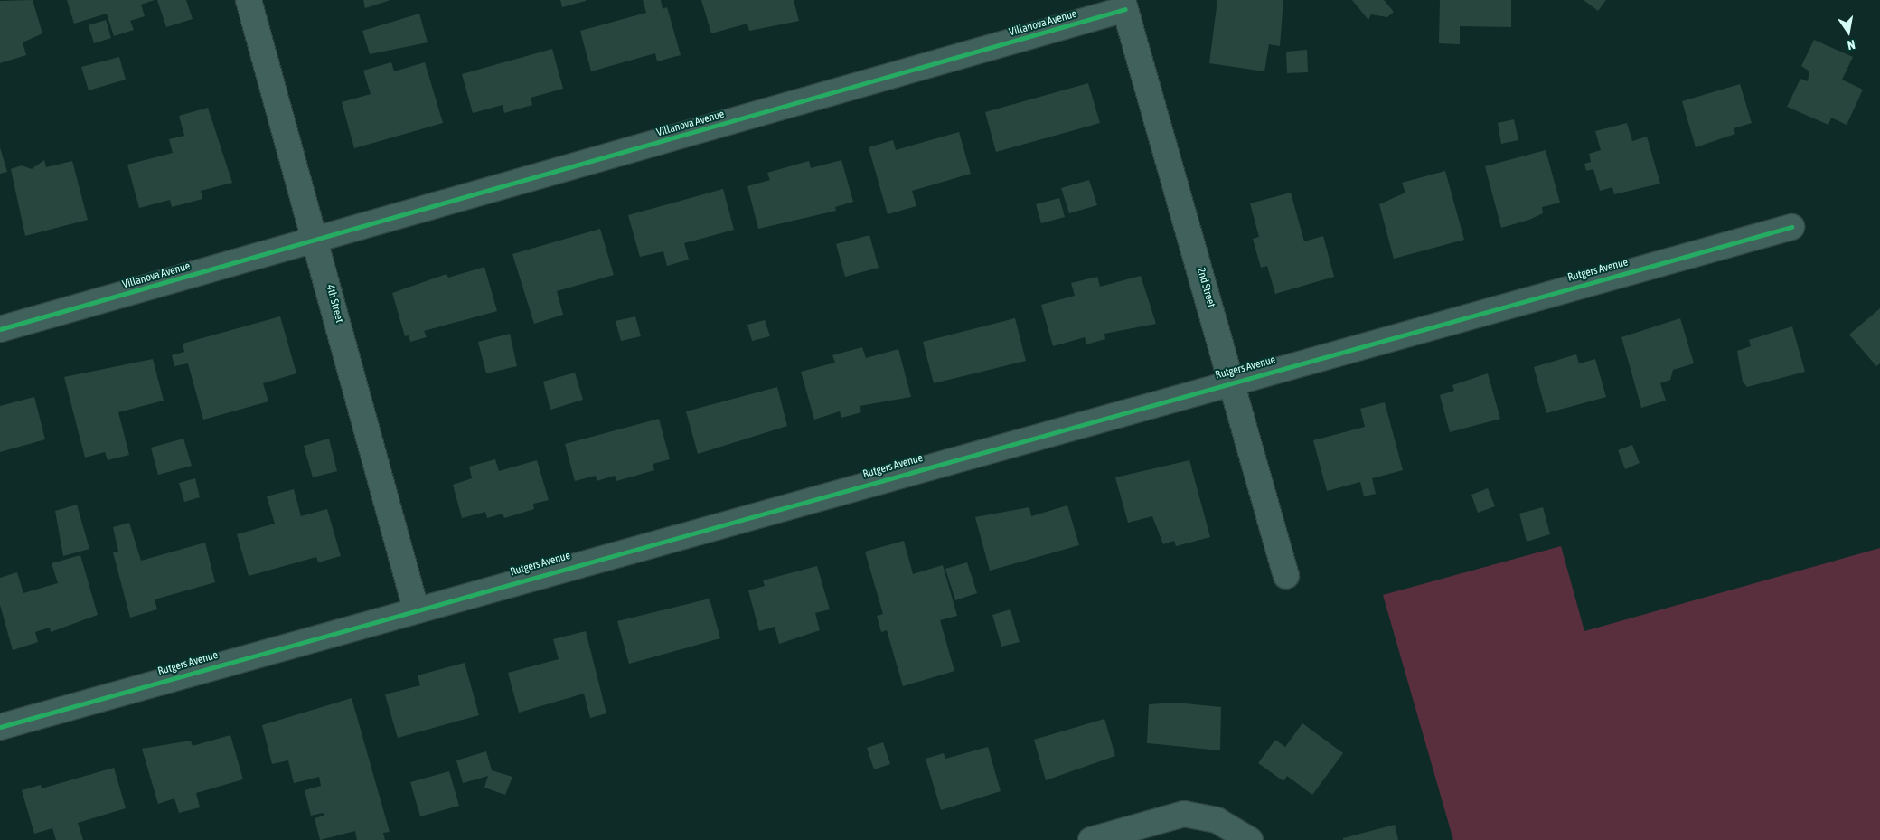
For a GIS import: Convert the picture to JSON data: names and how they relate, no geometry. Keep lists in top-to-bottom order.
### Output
{
  "streets": {
    "street": [
      "Villanova Avenue",
      "Rutgers Avenue",
      "2nd Street",
      "4th Street"
    ]
  },
  "crossings": [
    ["Villanova Avenue", "2nd Street"],
    ["Villanova Avenue", "4th Street"],
    ["Rutgers Avenue", "2nd Street"],
    ["Rutgers Avenue", "4th Street"]
  ],
  "north": "bottom"
}
